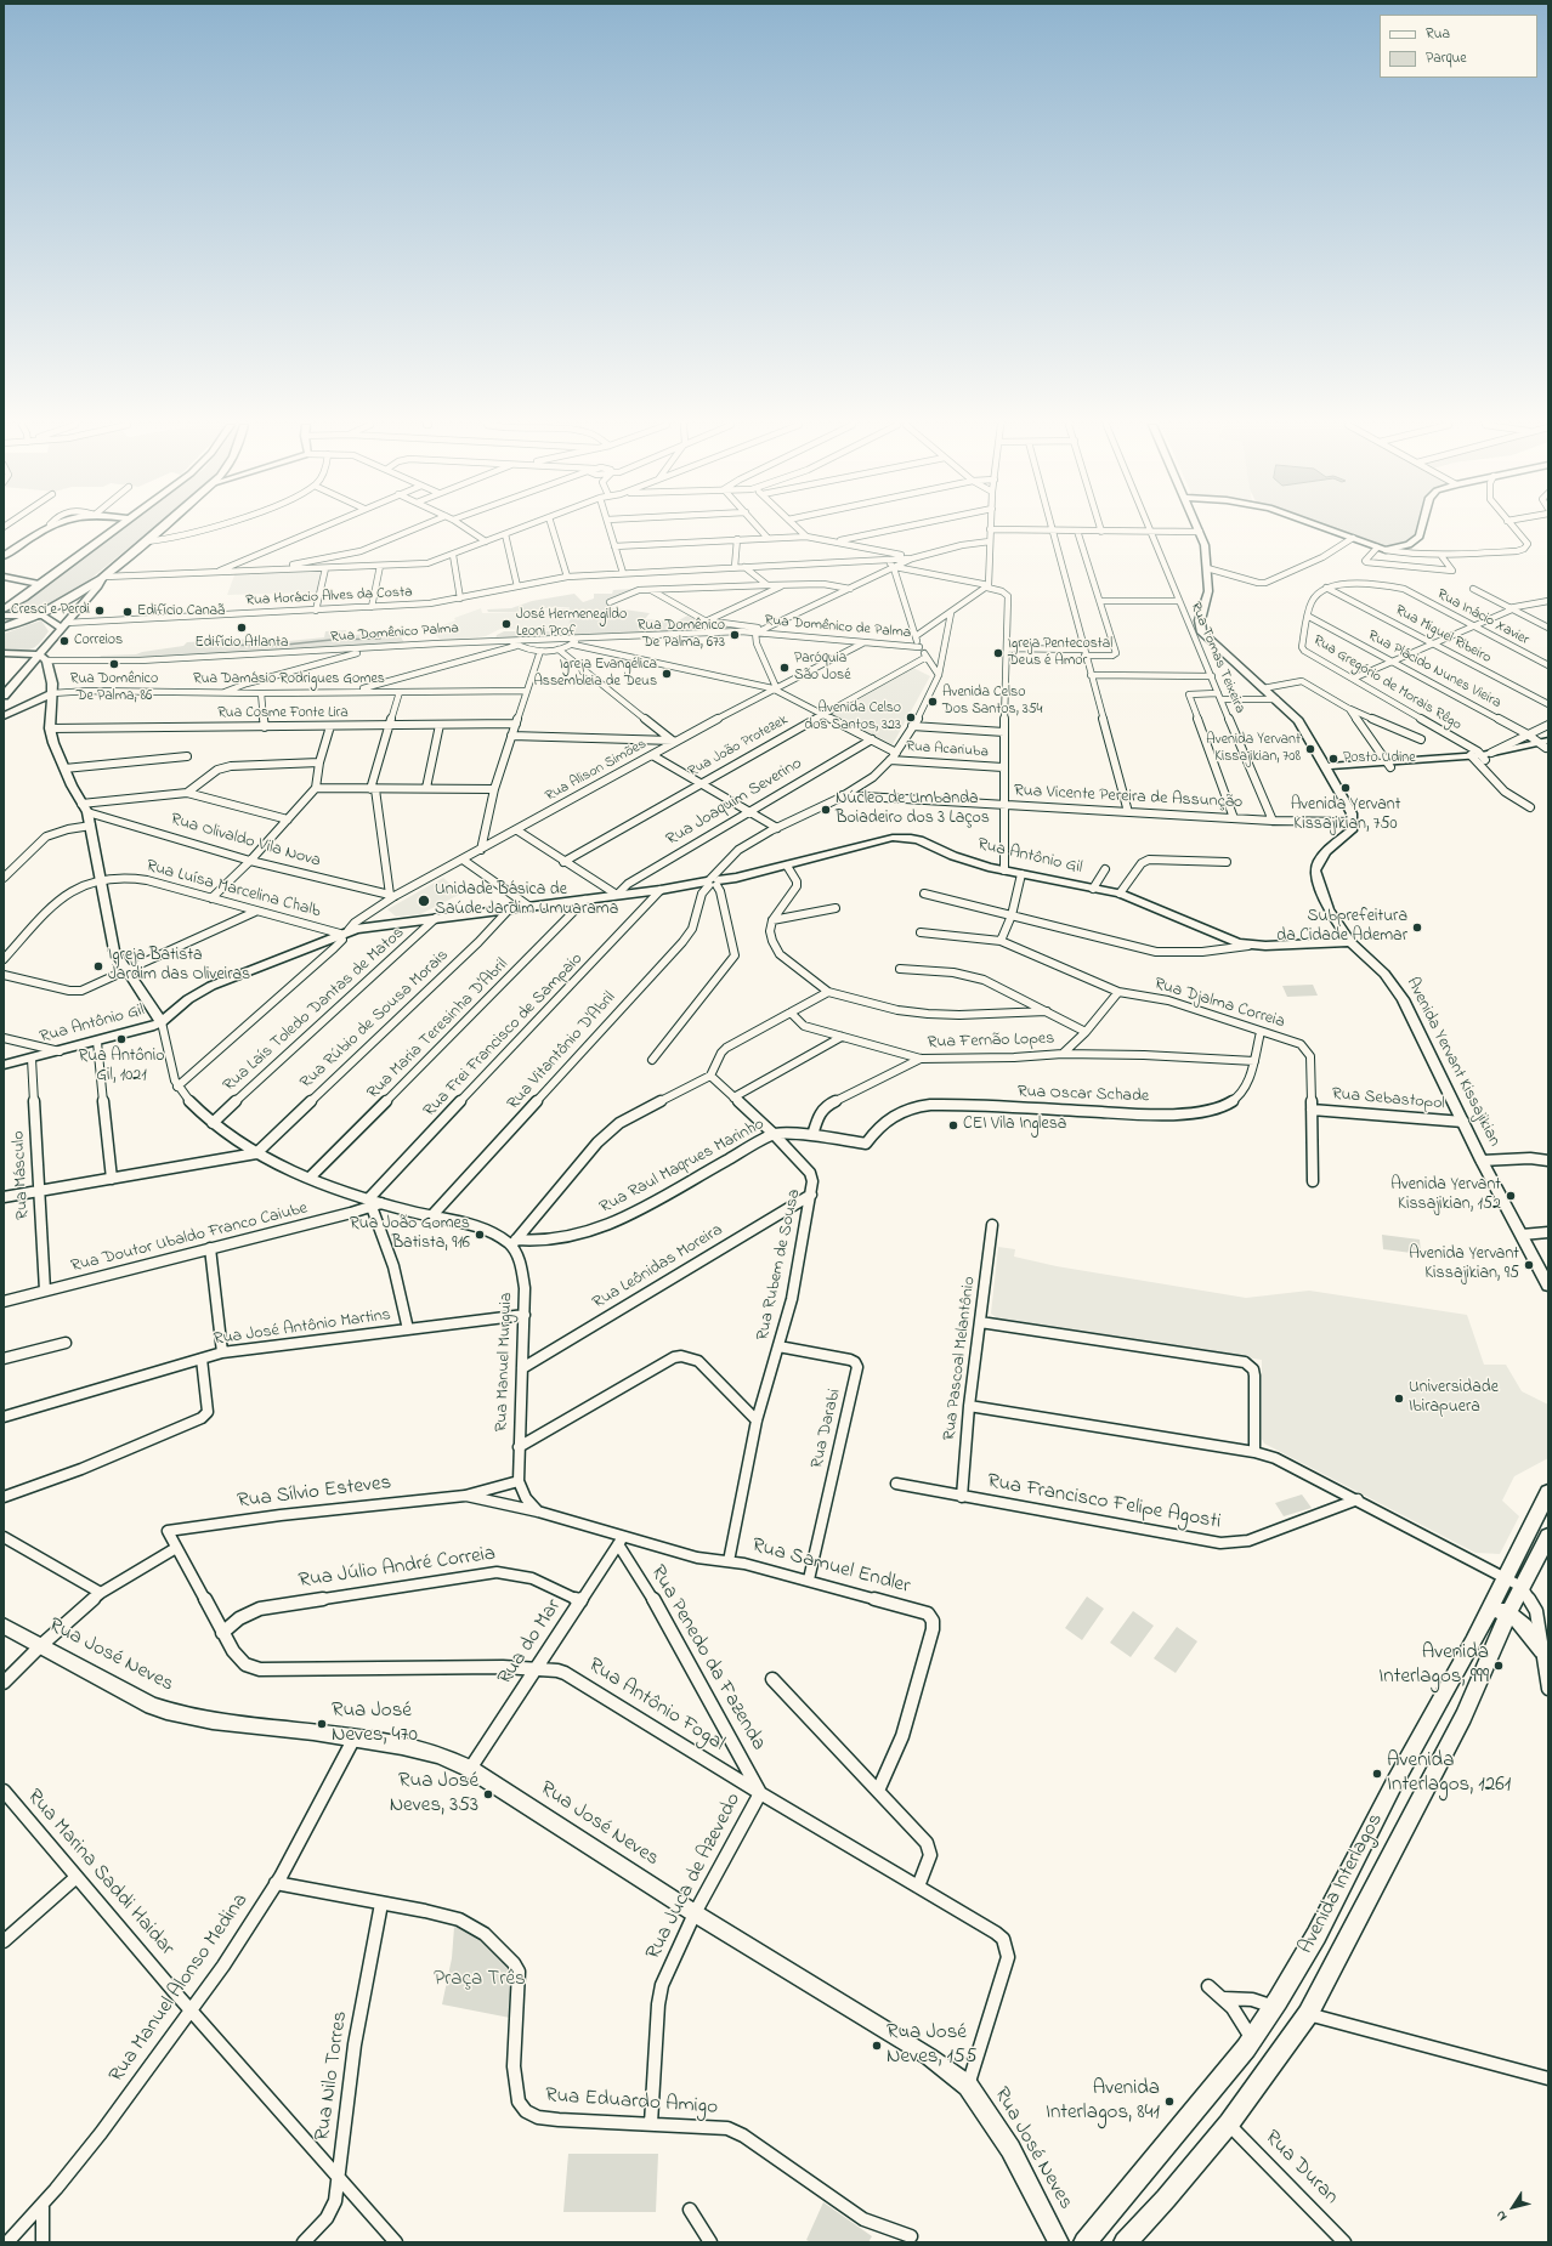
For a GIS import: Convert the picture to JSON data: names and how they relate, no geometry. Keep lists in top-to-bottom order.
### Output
{
  "streets": {
    "main road": ["Avenida Interlagos"],
    "street": [
      "Rua Horácio Alves da Costa",
      "Rua Inácio Xavier",
      "Rua Domênico de Palma",
      "Rua Domênico Palma",
      "Rua Miguel Ribeiro",
      "Rua Tomas Teixeira",
      "Rua Plácido Nunes Vieira",
      "Rua Damásio Rodrigues Gomes",
      "Rua Gregório de Morais Rêgo",
      "Rua Cosme Fonte Lira",
      "Rua João Protezek",
      "Rua Acariuba",
      "Rua Alison Simões",
      "Rua Vicente Pereira de Assunção",
      "Rua Joaquim Severino",
      "Rua Olivaldo Vila Nova",
      "Rua Antônio Gil",
      "Rua Luísa Marcelina Chalb",
      "Rua Djalma Correia",
      "Rua Laís Toledo Dantas de Matos",
      "Rua Rúbio de Sousa Morais",
      "Rua Maria Teresinha D'Abril",
      "Rua Frei Francisco de Sampaio",
      "Rua Fernão Lopes",
      "Rua Vitantônio D'Abril",
      "Avenida Yervant Kissajikian",
      "Rua Oscar Schade",
      "Rua Sebastopol",
      "Rua Raul Maqrues Marinho",
      "Rua Másculo",
      "Rua Doutor Ubaldo Franco Caiube",
      "Rua Rubem de Sousa",
      "Rua Leônidas Moreira",
      "Rua José Antônio Martins",
      "Rua Pascoal Melantônio",
      "Rua Manuel Murguia",
      "Rua Darabi",
      "Rua Sílvio Esteves",
      "Rua Francisco Felipe Agosti",
      "Rua Samuel Endler",
      "Rua Júlio André Correia",
      "Rua do Mar",
      "Rua José Neves",
      "Rua Penedo da Fazenda",
      "Rua Antônio Fogal",
      "Rua Marina Saddi Haidar",
      "Rua Juca de Azevedo",
      "Rua Manuel Alonso Medina",
      "Rua Nilo Torres",
      "Rua Eduardo Amigo",
      "Rua Duran"
    ]
  },
  "crossings": [
    ["Rua Inácio Xavier", "Rua Miguel Ribeiro"],
    ["Rua Domênico de Palma", "Rua Domênico Palma"],
    ["Rua Domênico de Palma", "Rua Alison Simões"],
    ["Rua Tomas Teixeira", "Rua Vicente Pereira de Assunção"],
    ["Rua Plácido Nunes Vieira", "Rua Gregório de Morais Rêgo"],
    ["Rua Acariuba", "Rua Vitantônio D'Abril"],
    ["Rua Alison Simões", "Rua Olivaldo Vila Nova"],
    ["Rua Alison Simões", "Rua Antônio Gil"],
    ["Rua Alison Simões", "Rua Luísa Marcelina Chalb"],
    ["Rua Vicente Pereira de Assunção", "Rua Vitantônio D'Abril"],
    ["Rua Vicente Pereira de Assunção", "Avenida Yervant Kissajikian"],
    ["Rua Joaquim Severino", "Rua Antônio Gil"],
    ["Rua Antônio Gil", "Rua Luísa Marcelina Chalb"],
    ["Rua Antônio Gil", "Rua Laís Toledo Dantas de Matos"],
    ["Rua Antônio Gil", "Rua Rúbio de Sousa Morais"],
    ["Rua Antônio Gil", "Rua Maria Teresinha D'Abril"],
    ["Rua Antônio Gil", "Rua Frei Francisco de Sampaio"],
    ["Rua Antônio Gil", "Rua Vitantônio D'Abril"],
    ["Rua Antônio Gil", "Avenida Yervant Kissajikian"],
    ["Rua Antônio Gil", "Rua Másculo"],
    ["Rua Djalma Correia", "Rua Fernão Lopes"],
    ["Rua Djalma Correia", "Rua Oscar Schade"],
    ["Rua Djalma Correia", "Rua Sebastopol"],
    ["Rua Frei Francisco de Sampaio", "Rua Doutor Ubaldo Franco Caiube"],
    ["Rua Vitantônio D'Abril", "Rua Doutor Ubaldo Franco Caiube"],
    ["Avenida Yervant Kissajikian", "Rua Sebastopol"],
    ["Rua Oscar Schade", "Rua Raul Maqrues Marinho"],
    ["Rua Raul Maqrues Marinho", "Rua Rubem de Sousa"],
    ["Rua Raul Maqrues Marinho", "Rua Manuel Murguia"],
    ["Rua Másculo", "Rua Doutor Ubaldo Franco Caiube"],
    ["Rua Rubem de Sousa", "Rua Leônidas Moreira"],
    ["Rua Rubem de Sousa", "Rua Darabi"],
    ["Rua Rubem de Sousa", "Rua Samuel Endler"],
    ["Rua Leônidas Moreira", "Rua Manuel Murguia"],
    ["Rua José Antônio Martins", "Rua Manuel Murguia"],
    ["Rua Pascoal Melantônio", "Rua Francisco Felipe Agosti"],
    ["Rua Darabi", "Rua Samuel Endler"],
    ["Rua Sílvio Esteves", "Rua Antônio Fogal"],
    ["Rua Júlio André Correia", "Rua do Mar"],
    ["Rua Júlio André Correia", "Rua Antônio Fogal"],
    ["Rua do Mar", "Rua José Neves"],
    ["Rua do Mar", "Rua Penedo da Fazenda"],
    ["Rua do Mar", "Rua Antônio Fogal"],
    ["Rua José Neves", "Rua Antônio Fogal"],
    ["Rua José Neves", "Rua Juca de Azevedo"],
    ["Rua José Neves", "Rua Manuel Alonso Medina"],
    ["Rua Penedo da Fazenda", "Rua Antônio Fogal"],
    ["Rua Penedo da Fazenda", "Rua Juca de Azevedo"],
    ["Rua Antônio Fogal", "Rua Juca de Azevedo"],
    ["Rua Marina Saddi Haidar", "Rua Manuel Alonso Medina"],
    ["Rua Marina Saddi Haidar", "Rua Nilo Torres"],
    ["Rua Juca de Azevedo", "Rua Eduardo Amigo"],
    ["Avenida Interlagos", "Rua Duran"],
    ["Rua Manuel Alonso Medina", "Rua Eduardo Amigo"],
    ["Rua Nilo Torres", "Rua Eduardo Amigo"]
  ],
  "parks": ["Praça Três"],
  "places": [
    "Cresci e Perdi",
    "Edifício Canaã",
    "José Hermenegildo Leoni Prof",
    "Edifício Atlanta",
    "Rua Domênico De Palma, 673",
    "Correios",
    "Igreja Pentecostal Deus é Amor",
    "Rua Domênico De Palma, 86",
    "Paróquia São José",
    "Igreja Evangélica Assembleia de Deus",
    "Avenida Celso Dos Santos, 354",
    "Avenida Celso dos Santos, 323",
    "Avenida Yervant Kissajikian, 708",
    "Posto Udine",
    "Avenida Yervant Kissajikian, 750",
    "Núcleo de Umbanda Boiadeiro dos 3 Laços",
    "Unidade Básica de Saúde Jardim Umuarama",
    "Subprefeitura da Cidade Ademar",
    "Igreja Batista Jardim das Oliveiras",
    "Rua Antônio Gil, 1021",
    "CEI Vila Inglesa",
    "Avenida Yervant Kissajikian, 152",
    "Rua João Gomes Batista, 916",
    "Avenida Yervant Kissajikian, 95",
    "Universidade Ibirapuera",
    "Avenida Interlagos, 999",
    "Rua José Neves, 470",
    "Avenida Interlagos, 1261",
    "Rua José Neves, 353",
    "Rua José Neves, 155",
    "Avenida Interlagos, 841"
  ],
  "legend": ["Rua", "Parque"],
  "north": "bottom left"
}
